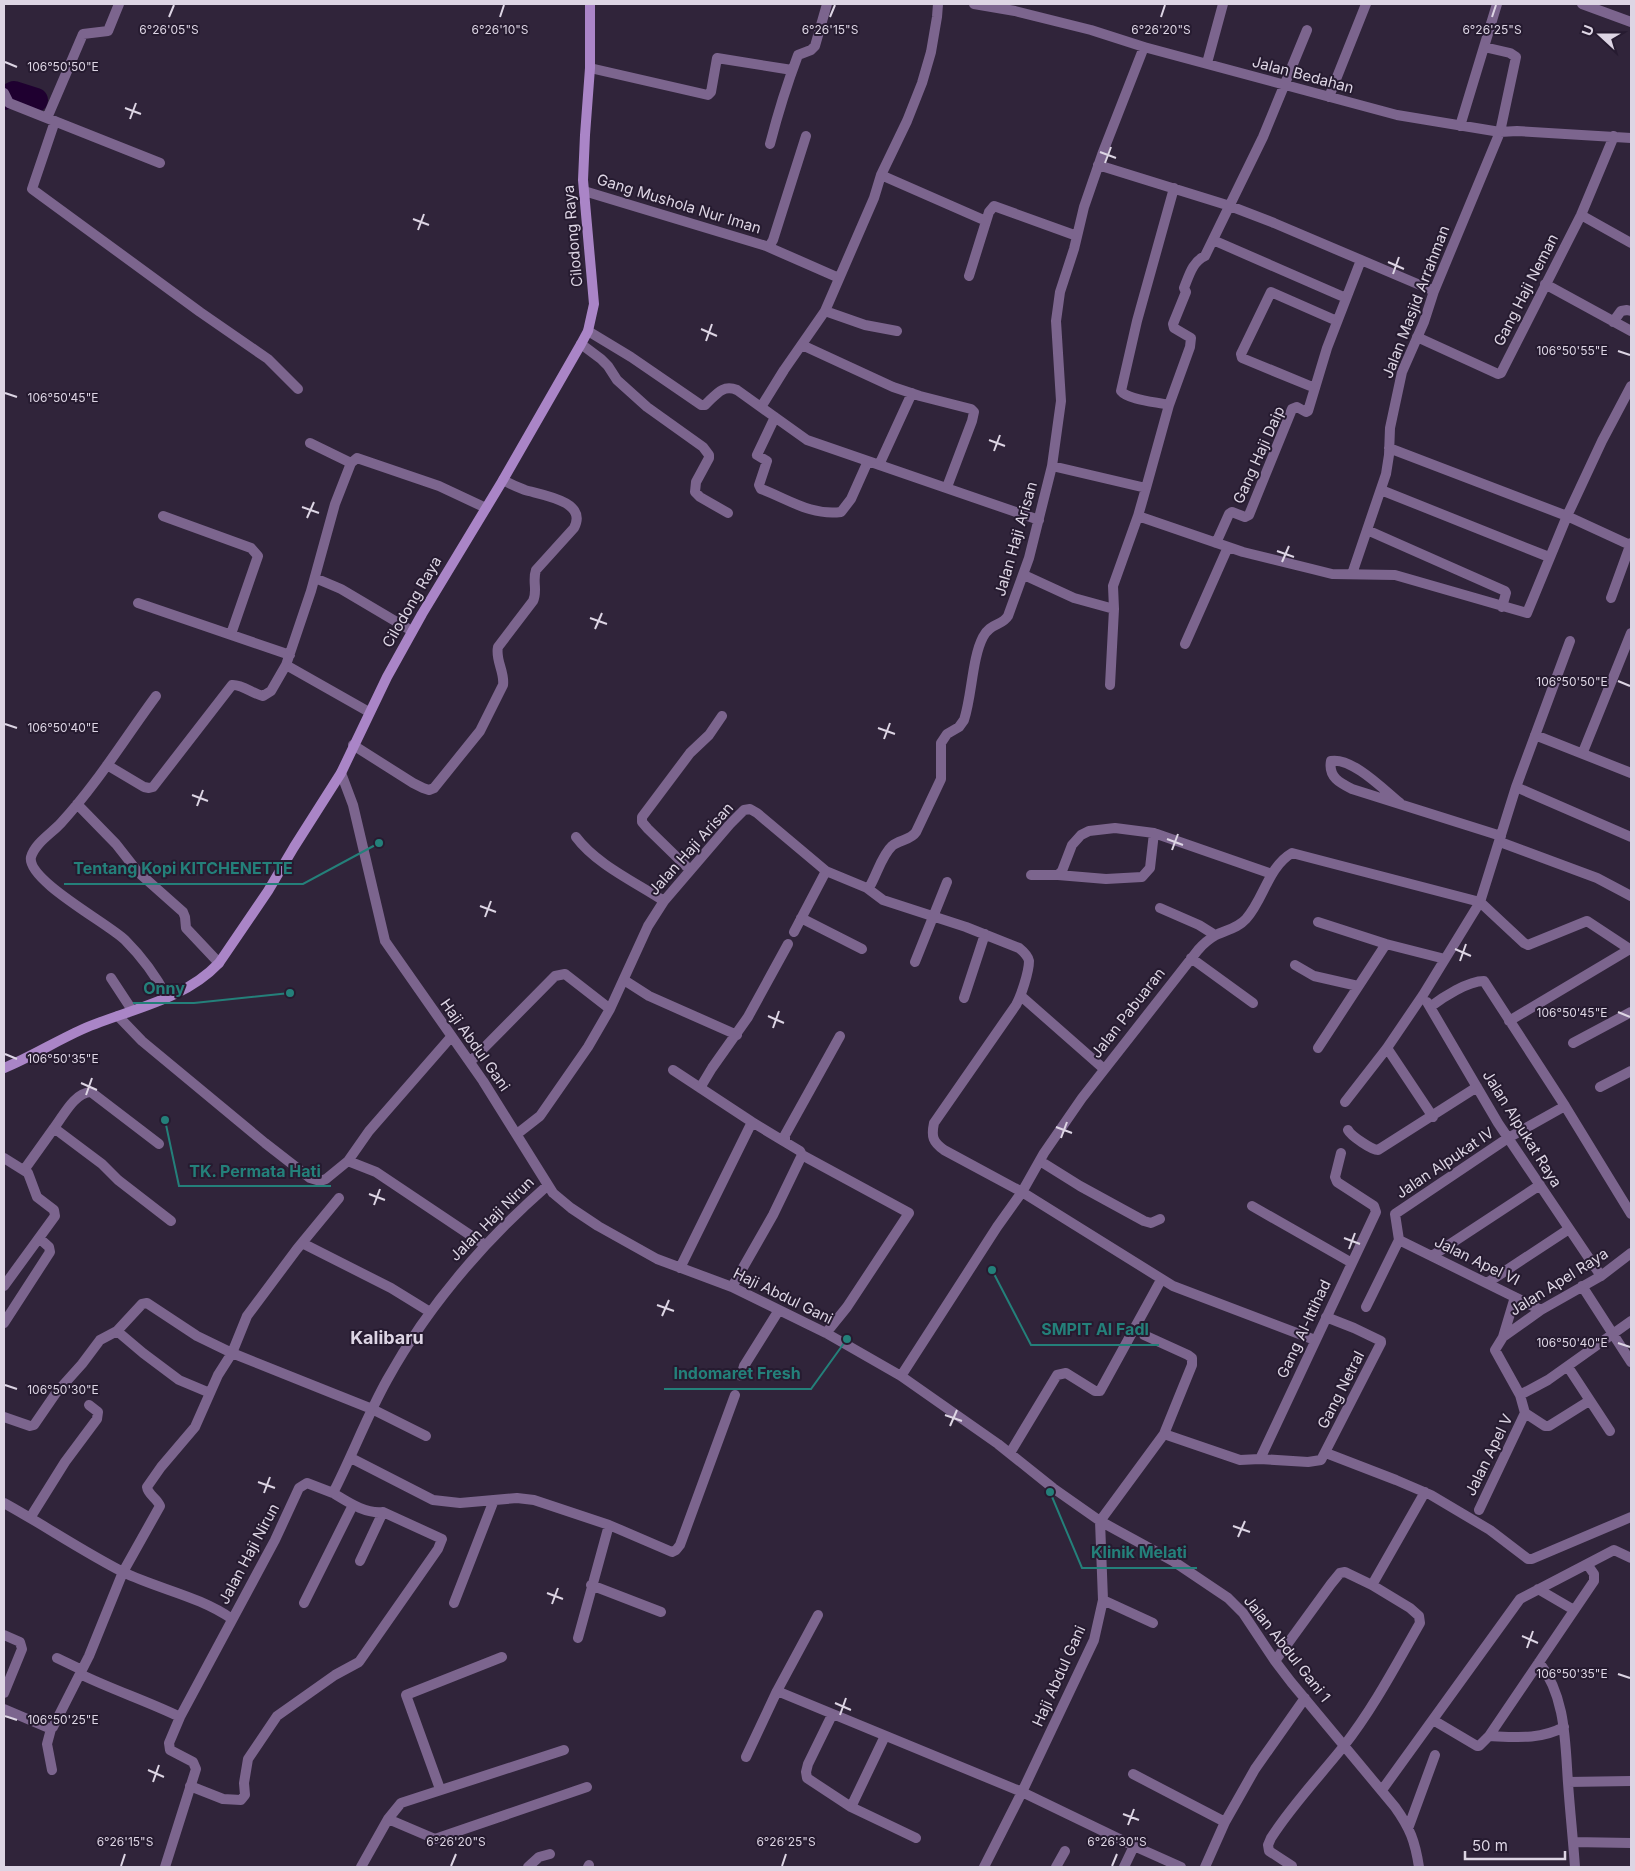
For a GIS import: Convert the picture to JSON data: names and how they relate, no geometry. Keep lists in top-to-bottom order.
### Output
{
  "streets": {
    "street": [
      "Jalan Bedahan",
      "Gang Mushola Nur Iman",
      "Cilodong Raya",
      "Gang Haji Neman",
      "Jalan Masjid Arrahman",
      "Gang Haji Daip",
      "Jalan Haji Arisan",
      "Jalan Pabuaran",
      "Haji Abdul Gani",
      "Jalan Alpukat Raya",
      "Jalan Alpukat IV",
      "Jalan Haji Nirun",
      "Jalan Apel VI",
      "Jalan Apel Raya",
      "Gang Al-Ittihad",
      "Gang Netral",
      "Jalan Apel V",
      "Jalan Abdul Gani 1"
    ]
  },
  "crossings": [
    ["Jalan Bedahan", "Gang Haji Neman"],
    ["Jalan Bedahan", "Jalan Masjid Arrahman"],
    ["Jalan Bedahan", "Jalan Haji Arisan"],
    ["Gang Mushola Nur Iman", "Cilodong Raya"],
    ["Cilodong Raya", "Haji Abdul Gani"],
    ["Gang Haji Neman", "Jalan Masjid Arrahman"],
    ["Jalan Haji Arisan", "Haji Abdul Gani"],
    ["Jalan Pabuaran", "Haji Abdul Gani"],
    ["Haji Abdul Gani", "Jalan Haji Nirun"],
    ["Haji Abdul Gani", "Jalan Abdul Gani 1"],
    ["Jalan Alpukat Raya", "Jalan Alpukat IV"],
    ["Jalan Alpukat Raya", "Jalan Apel Raya"],
    ["Jalan Alpukat IV", "Jalan Apel VI"],
    ["Jalan Apel VI", "Jalan Apel Raya"],
    ["Gang Al-Ittihad", "Gang Netral"]
  ],
  "districts": ["Kalibaru"],
  "places": [
    "Tentang Kopi KITCHENETTE",
    "Onny",
    "TK. Permata Hati",
    "SMPIT Al Fadl",
    "Indomaret Fresh",
    "Klinik Melati"
  ],
  "scale_bar": "50 m",
  "north": "left",
  "coordinates": [
    "6°26'05\"S",
    "6°26'10\"S",
    "6°26'15\"S",
    "6°26'20\"S",
    "6°26'25\"S",
    "106°50'50\"E",
    "106°50'55\"E",
    "106°50'45\"E",
    "106°50'40\"E",
    "106°50'35\"E",
    "106°50'30\"E",
    "106°50'25\"E",
    "6°26'30\"S"
  ]
}
